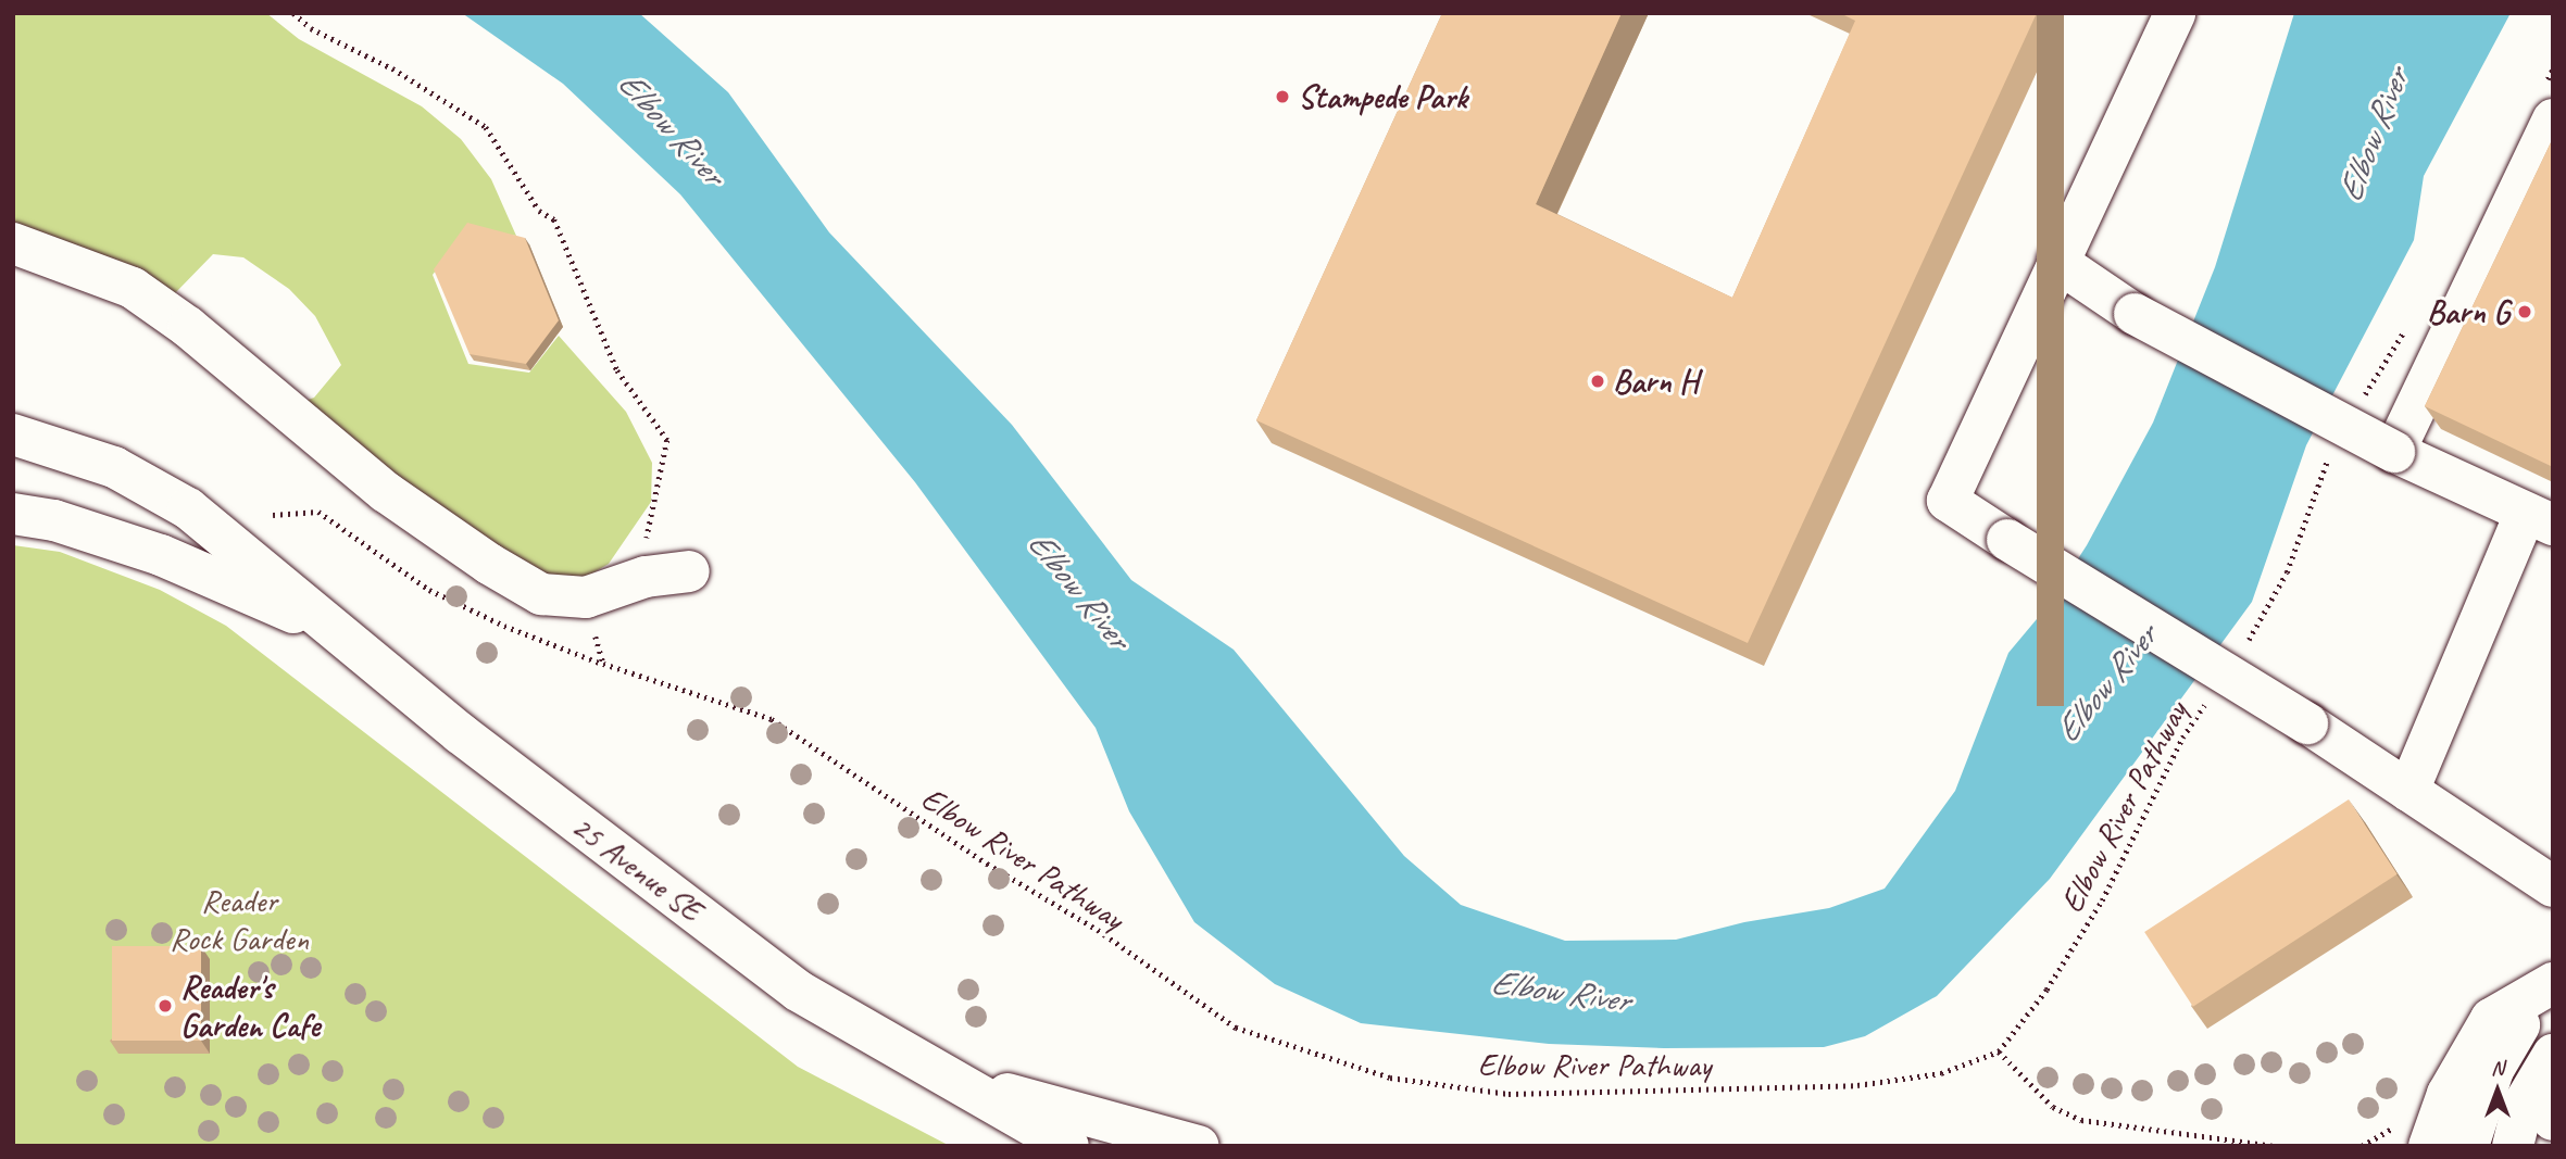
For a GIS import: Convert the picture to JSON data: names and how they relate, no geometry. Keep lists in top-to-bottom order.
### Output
{
  "streets": {
    "street": ["25 Avenue SE"],
    "path": ["Elbow River Pathway"]
  },
  "water": ["Elbow River"],
  "parks": ["Reader Rock Garden"],
  "places": [
    "Stampede Park",
    "Barn G",
    "Barn H",
    "Reader's Garden Cafe"
  ],
  "north": "top"
}
